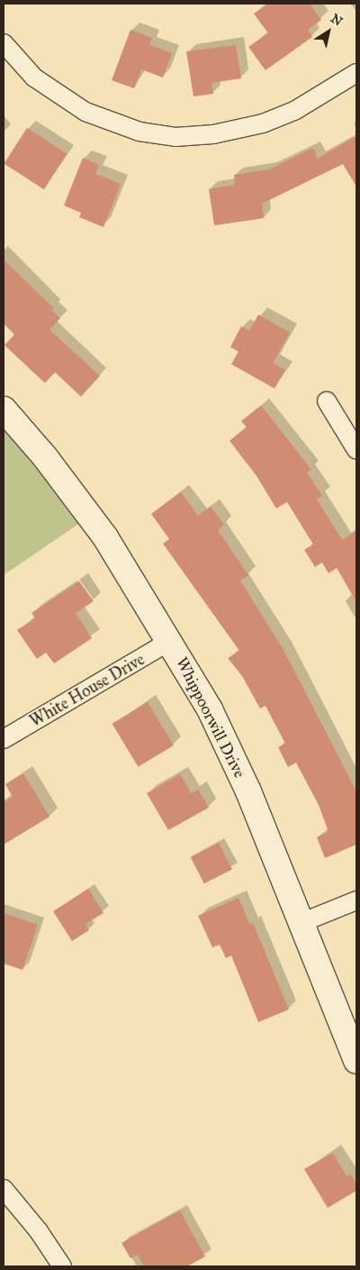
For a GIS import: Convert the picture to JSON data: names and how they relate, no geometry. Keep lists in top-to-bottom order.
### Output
{
  "streets": {
    "street": ["White House Drive", "Whippoorwill Drive"]
  },
  "crossings": [
    ["White House Drive", "Whippoorwill Drive"]
  ],
  "north": "top right"
}
